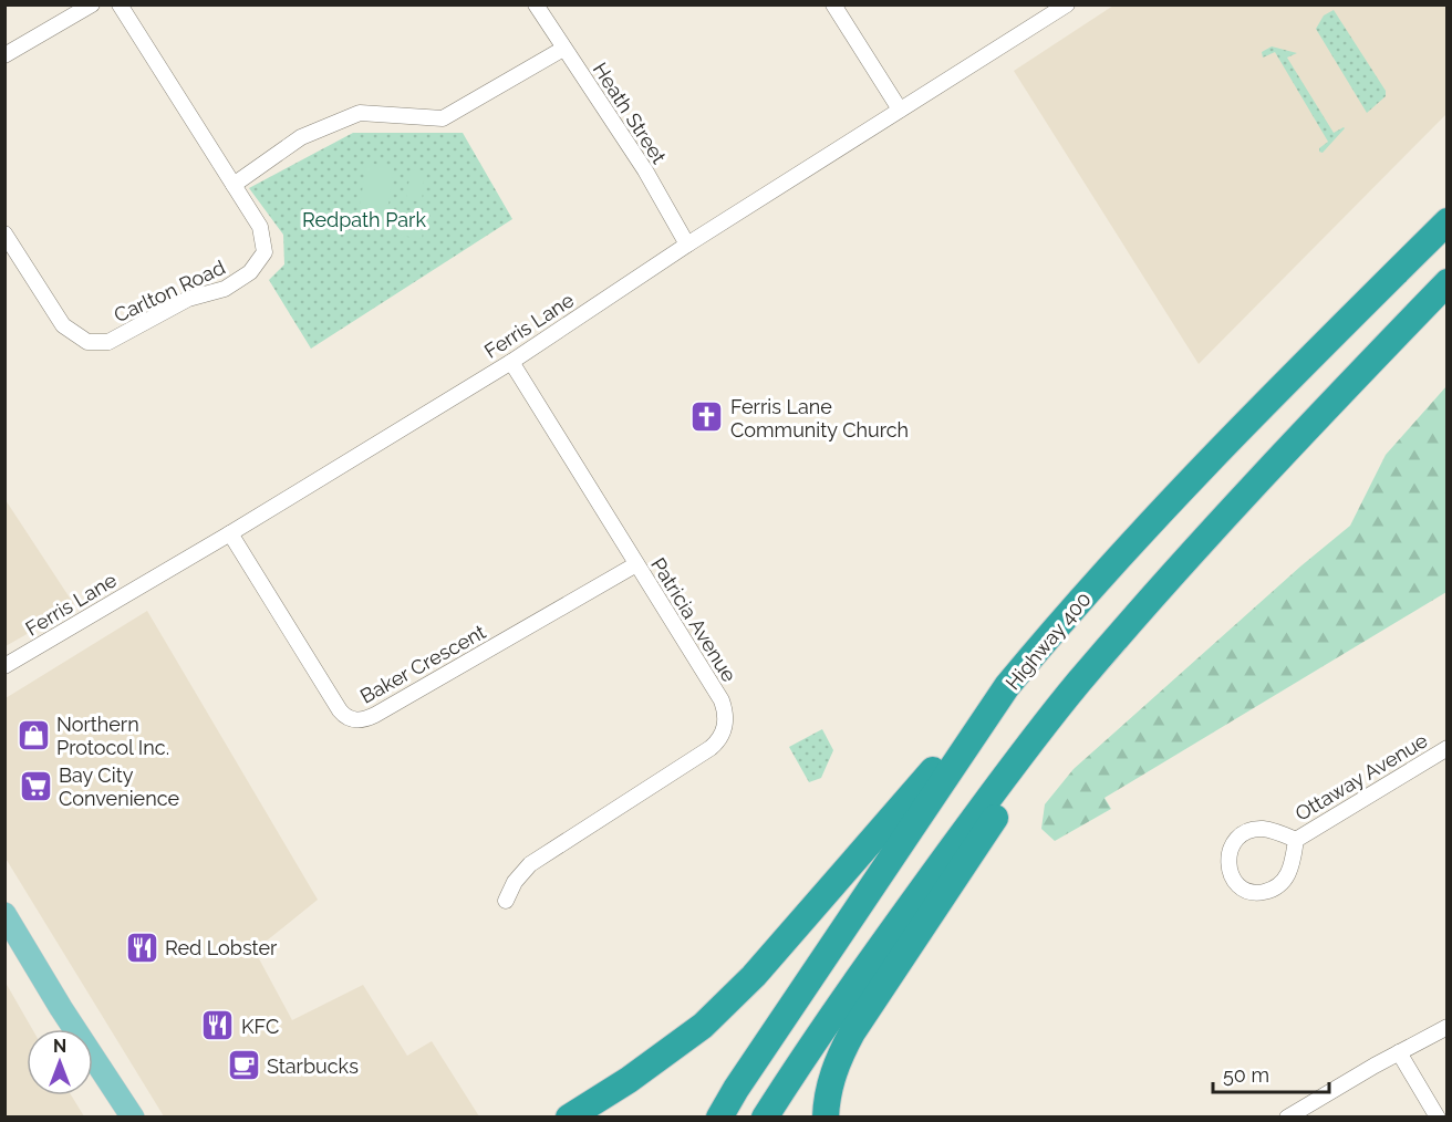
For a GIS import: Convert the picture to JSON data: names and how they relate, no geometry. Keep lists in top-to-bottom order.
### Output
{
  "streets": {
    "highway": ["Highway 400"],
    "street": [
      "Heath Street",
      "Carlton Road",
      "Ferris Lane",
      "Patricia Avenue",
      "Baker Crescent",
      "Ottaway Avenue"
    ]
  },
  "crossings": [
    ["Heath Street", "Ferris Lane"],
    ["Ferris Lane", "Patricia Avenue"],
    ["Ferris Lane", "Baker Crescent"],
    ["Patricia Avenue", "Baker Crescent"]
  ],
  "parks": ["Redpath Park"],
  "places": {
    "church": ["Ferris Lane Community Church"],
    "shop": ["Northern Protocol Inc."],
    "supermarket": ["Bay City Convenience"],
    "restaurant": ["Red Lobster", "KFC"],
    "cafe": ["Starbucks"]
  },
  "scale_bar": "50 m",
  "north": "top"
}
